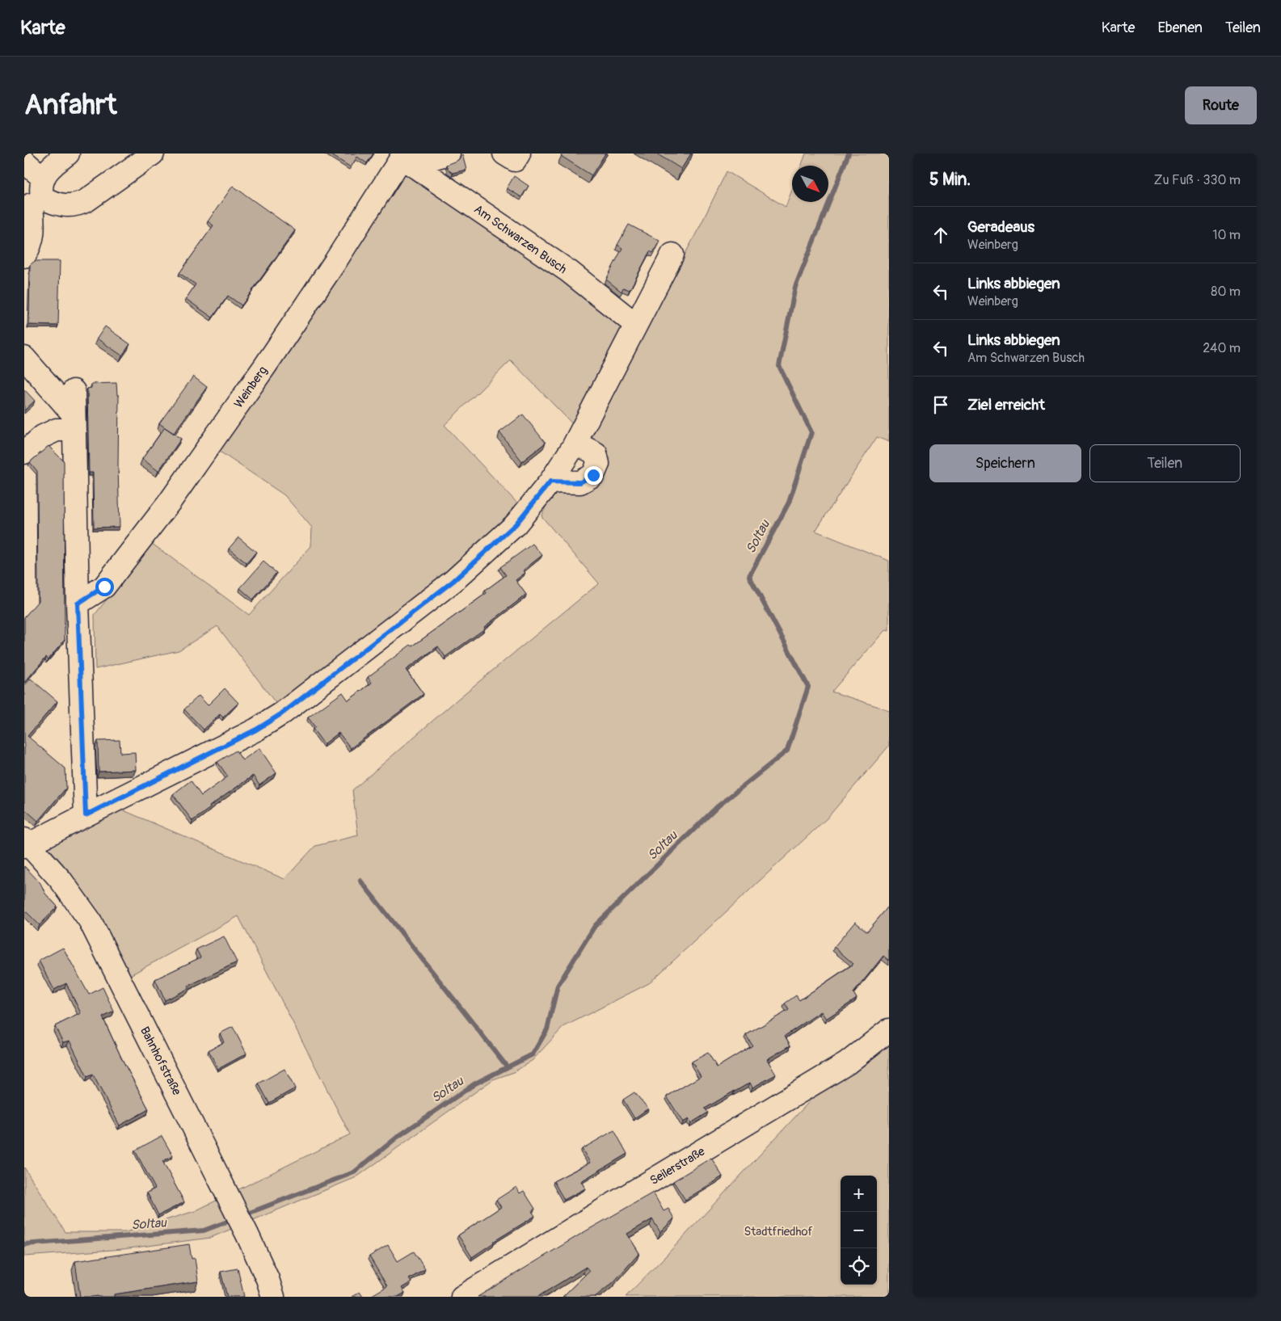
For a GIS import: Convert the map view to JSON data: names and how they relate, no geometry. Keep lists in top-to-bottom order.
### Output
{
  "streets": {
    "street": [
      "Am Schwarzen Busch",
      "Weinberg",
      "Bahnhofstraße",
      "Seilerstraße"
    ]
  },
  "crossings": [
    ["Am Schwarzen Busch", "Weinberg"]
  ],
  "water": ["Soltau"],
  "parks": ["Stadtfriedhof"],
  "north": "bottom right",
  "page": {
    "header": "Karte",
    "nav": ["Karte", "Ebenen", "Teilen"],
    "buttons": [
      "Route",
      ["Speichern", "Teilen"]
    ],
    "title": "Anfahrt",
    "heading": ["5 Min.", "Zu Fuß · 330 m"],
    "list": [
      ["Geradeaus", "Weinberg", "10 m"],
      ["Links abbiegen", "Weinberg", "80 m"],
      ["Links abbiegen", "Am Schwarzen Busch", "240 m"],
      "Ziel erreicht"
    ],
    "map_buttons": ["+", "−"]
  }
}
